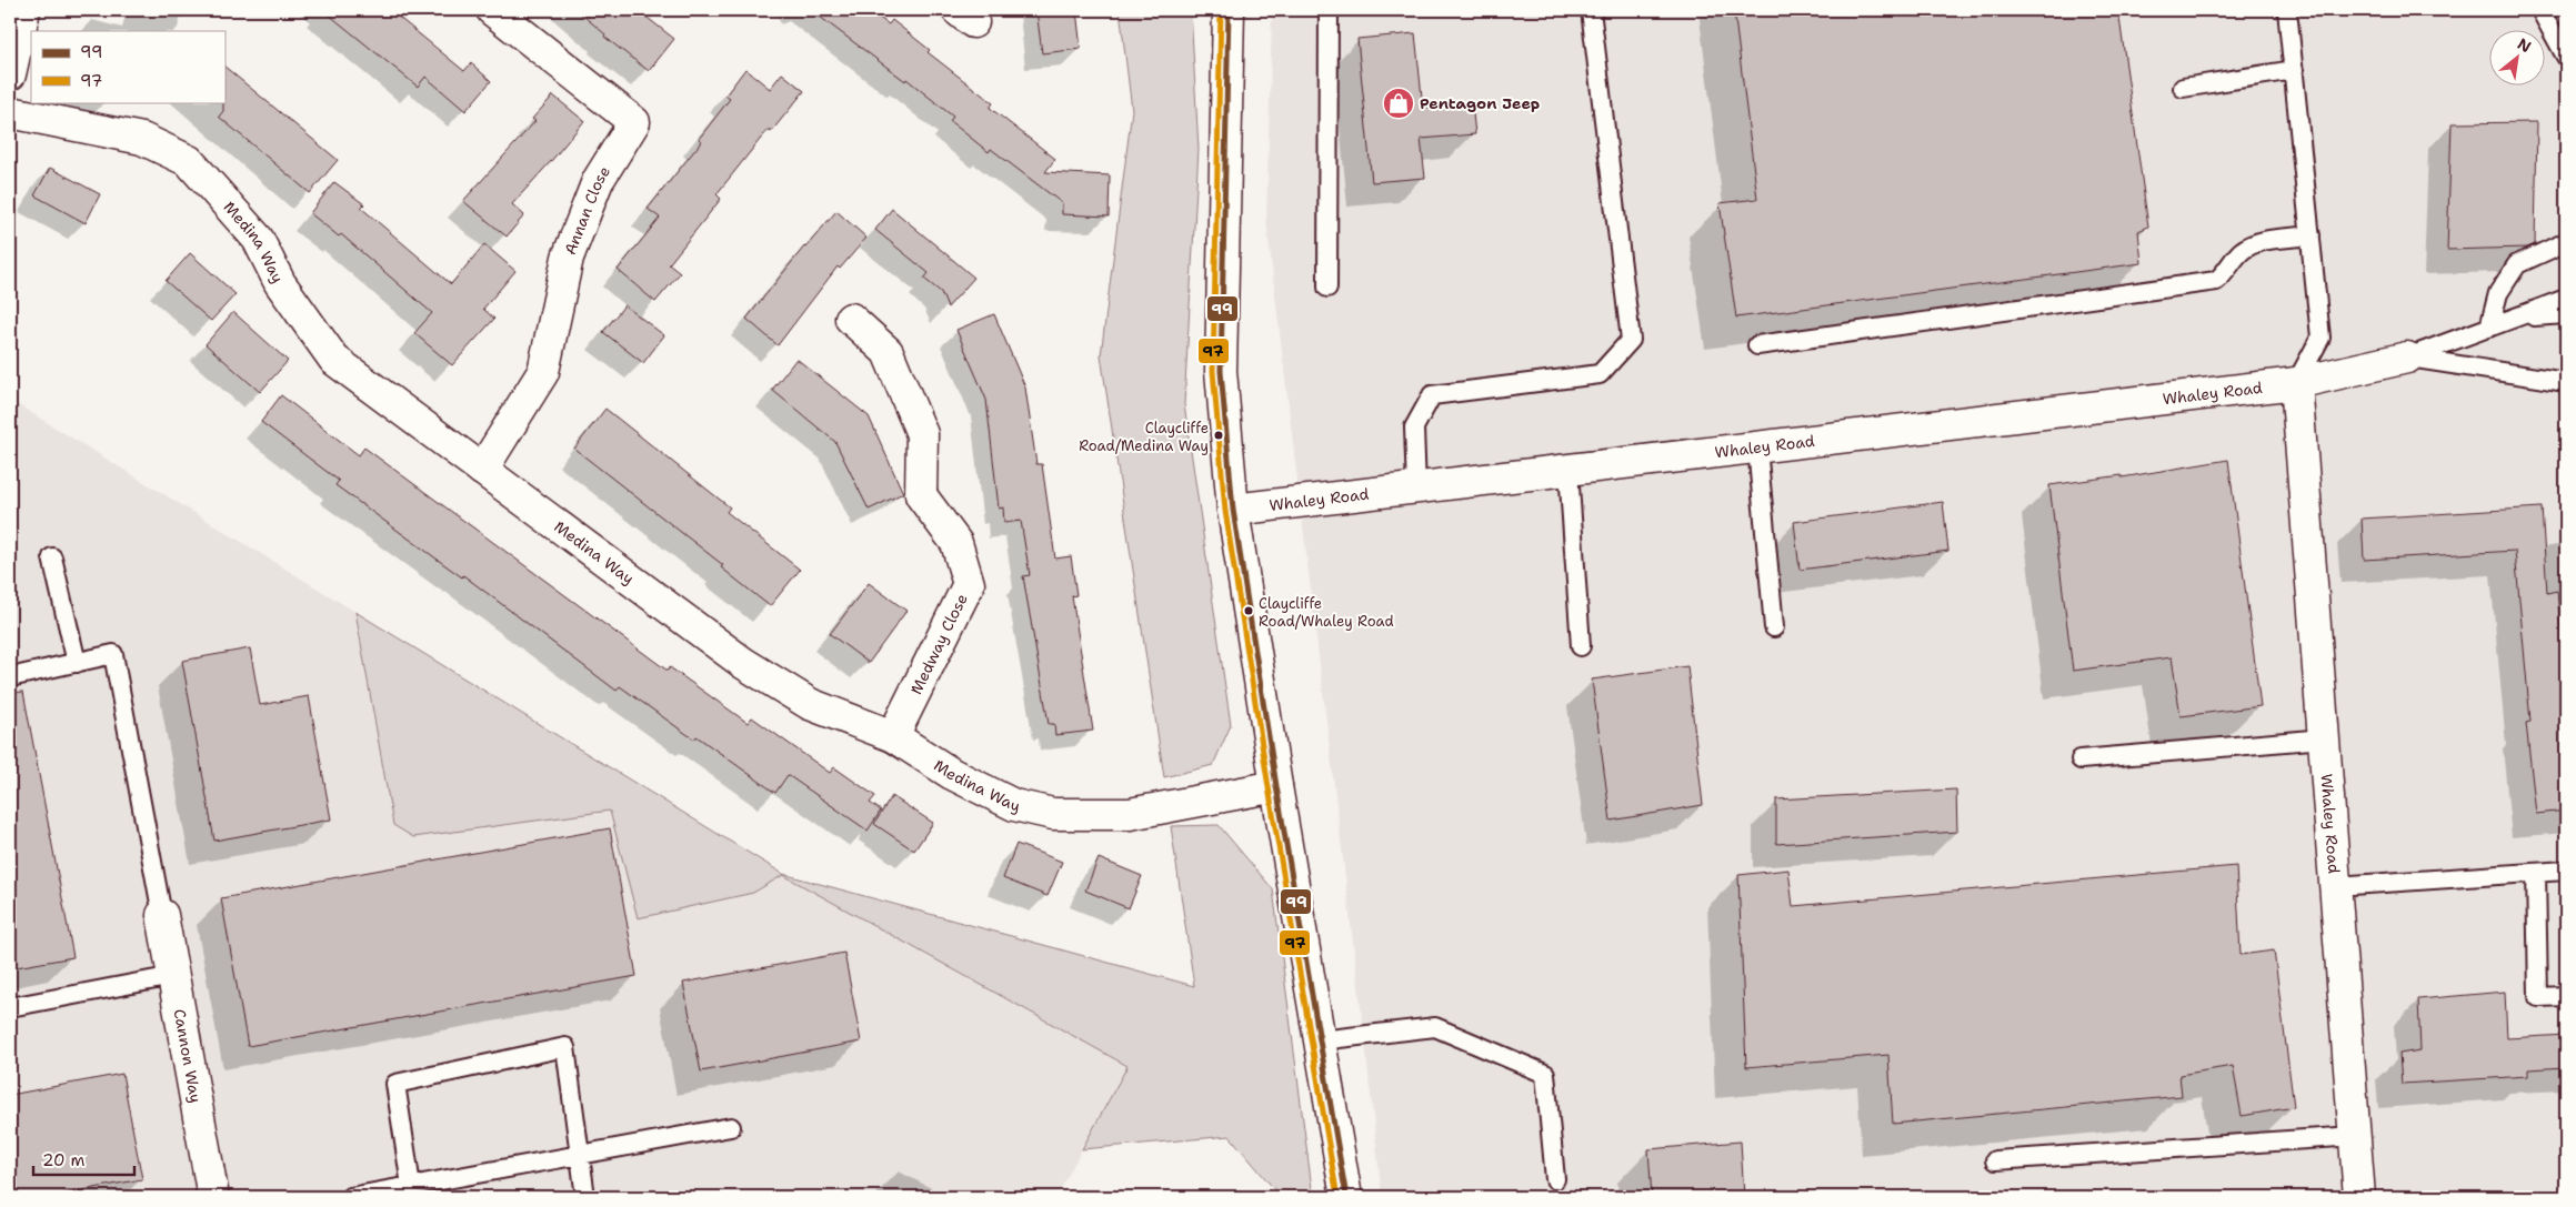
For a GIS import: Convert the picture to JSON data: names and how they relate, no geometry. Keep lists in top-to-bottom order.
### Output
{
  "streets": {
    "main road": [
      "Annan Close",
      "Medina Way",
      "Whaley Road",
      "Medway Close",
      "Cannon Way"
    ]
  },
  "crossings": [
    ["Annan Close", "Medina Way"],
    ["Medina Way", "Medway Close"]
  ],
  "places": {
    "shop": ["Pentagon Jeep"],
    "other": ["Claycliffe Road/Medina Way", "Claycliffe Road/Whaley Road"]
  },
  "lines": ["transit line 99", "transit line 97"],
  "legend": ["99", "97"],
  "scale_bar": "20 m",
  "north": "top right"
}
